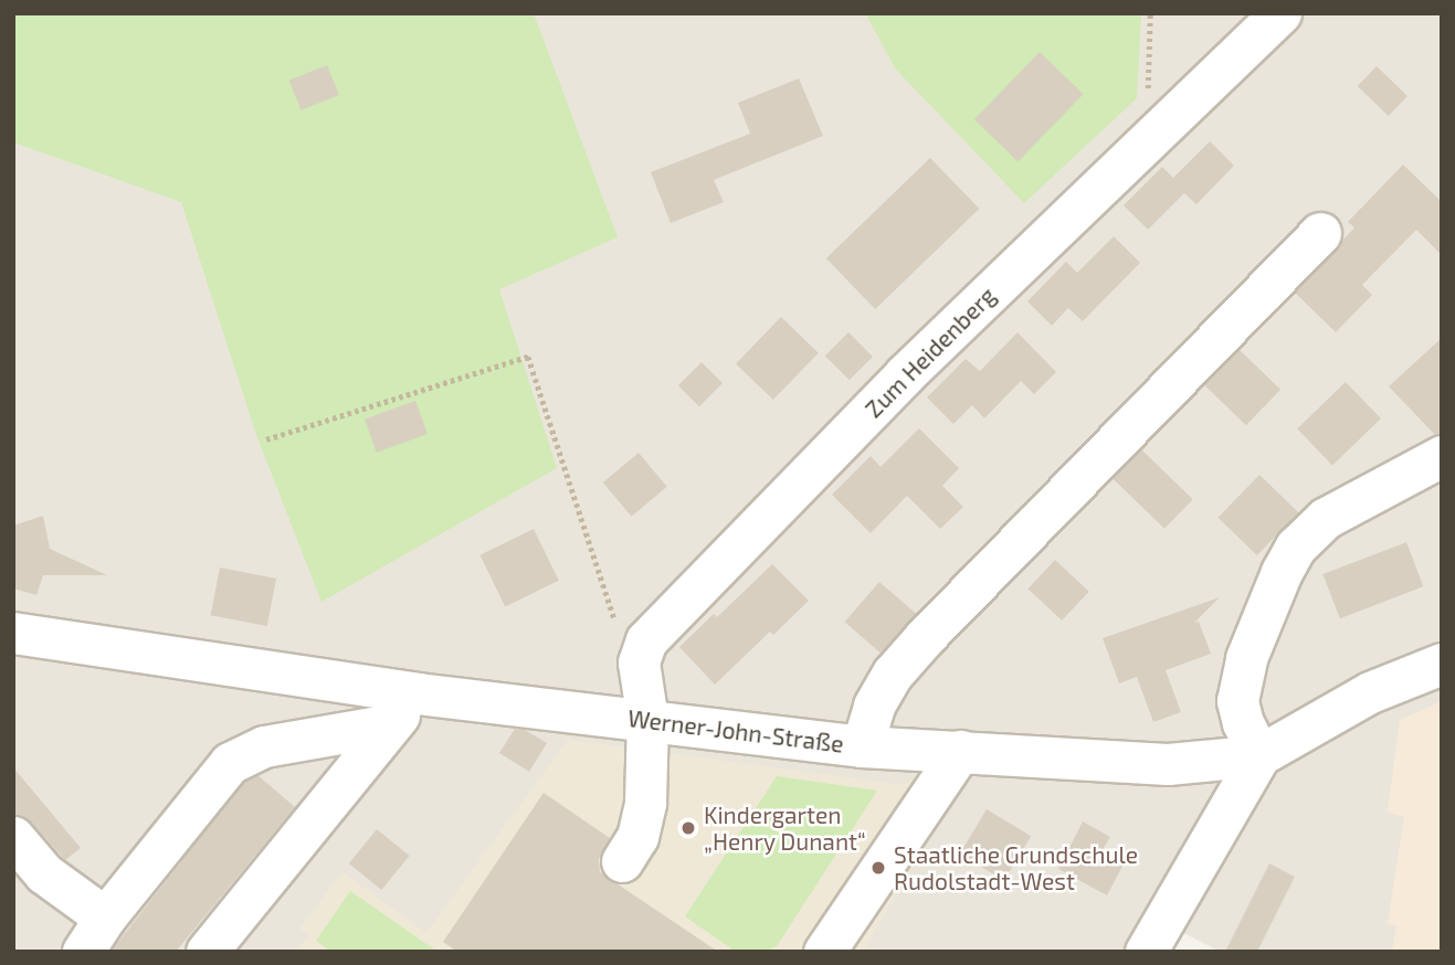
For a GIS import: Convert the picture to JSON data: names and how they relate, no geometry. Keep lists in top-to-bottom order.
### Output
{
  "streets": {
    "street": ["Zum Heidenberg", "Werner-John-Straße"]
  },
  "places": ["Kindergarten „Henry Dunant“", "Staatliche Grundschule Rudolstadt-West"]
}
